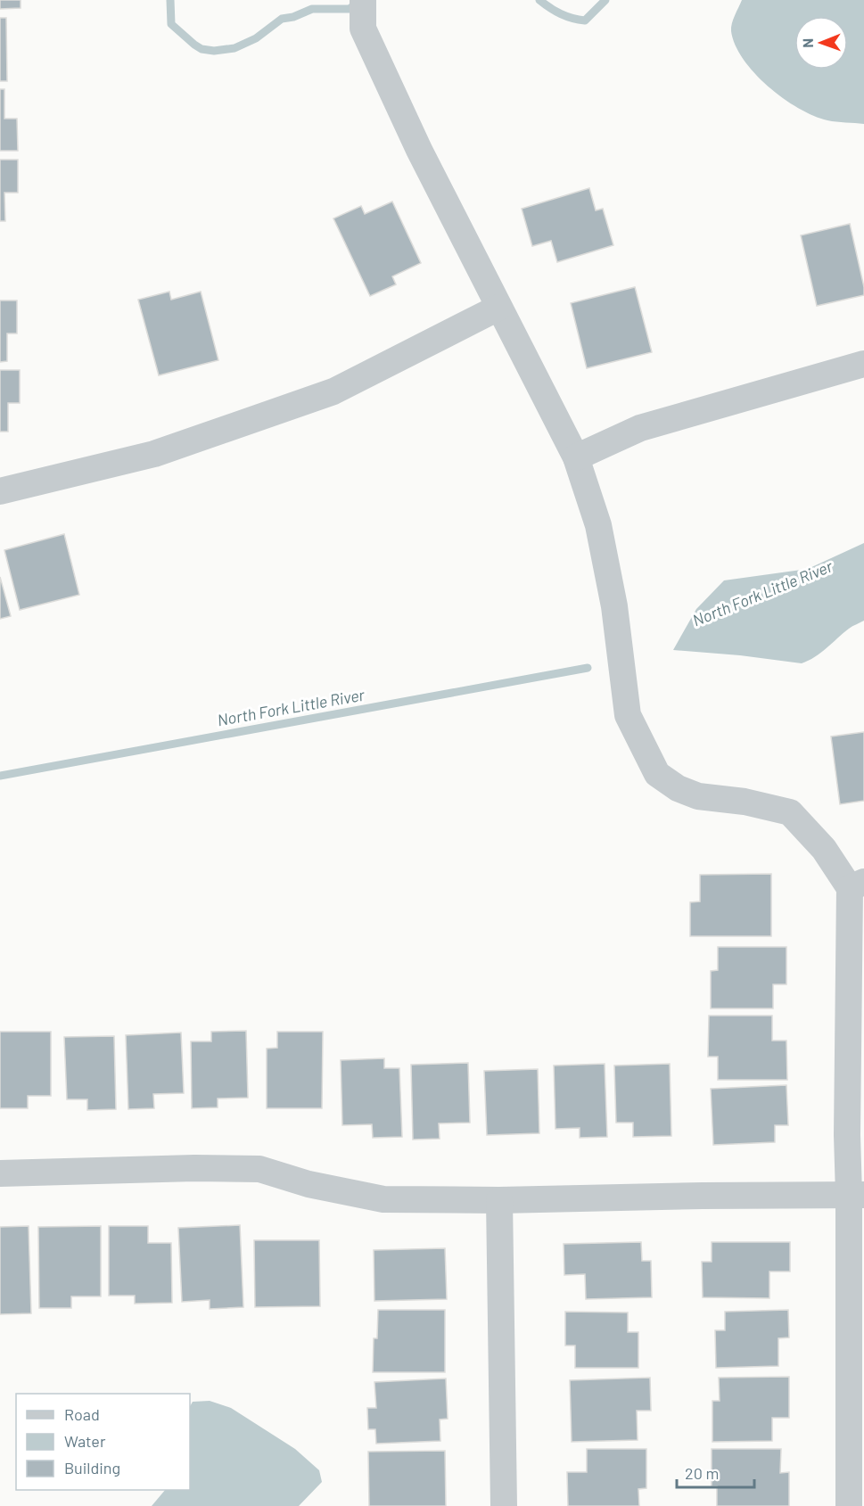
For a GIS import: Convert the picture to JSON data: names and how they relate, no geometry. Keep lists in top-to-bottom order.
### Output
{
  "water": ["North Fork Little River"],
  "legend": ["Road", "Water", "Building"],
  "scale_bar": "20 m",
  "north": "left"
}
